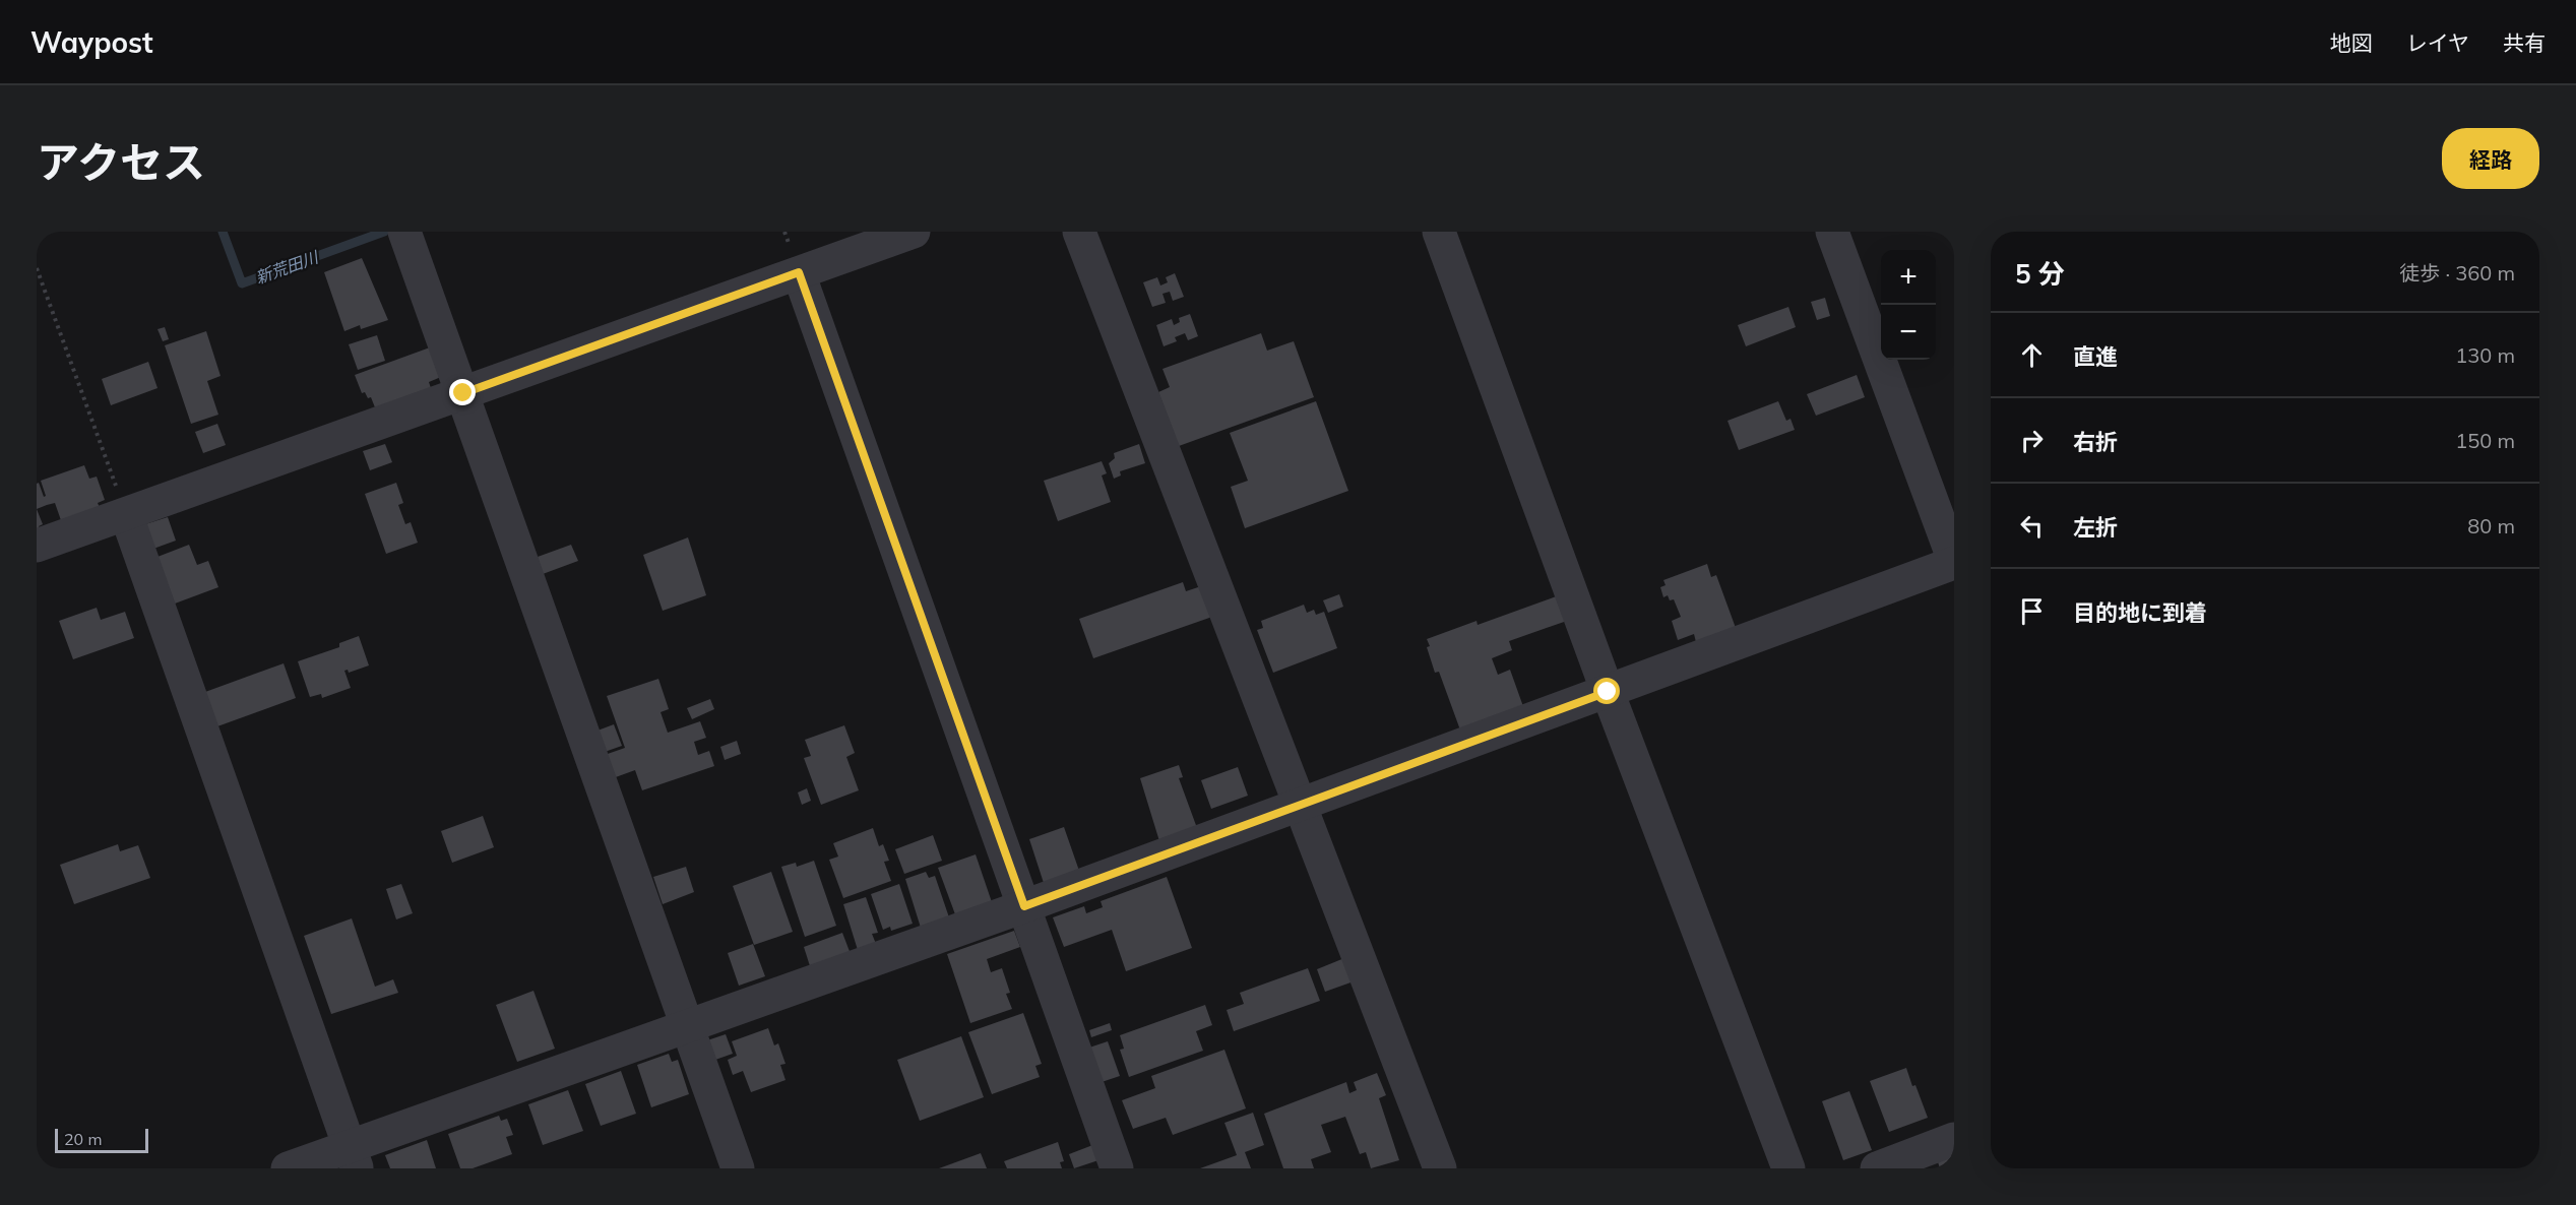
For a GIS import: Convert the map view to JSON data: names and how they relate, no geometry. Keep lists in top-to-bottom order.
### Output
{
  "water": ["新荒田川"],
  "scale_bar": "20 m",
  "page": {
    "header": "Waypost",
    "nav": ["地図", "レイヤ", "共有"],
    "title": "アクセス",
    "buttons": "経路",
    "heading": ["5 分", "徒歩 · 360 m"],
    "map_buttons": ["+", "−"],
    "list": [
      ["直進", "130 m"],
      ["右折", "150 m"],
      ["左折", "80 m"],
      "目的地に到着"
    ],
    "scale": "20 m"
  }
}
